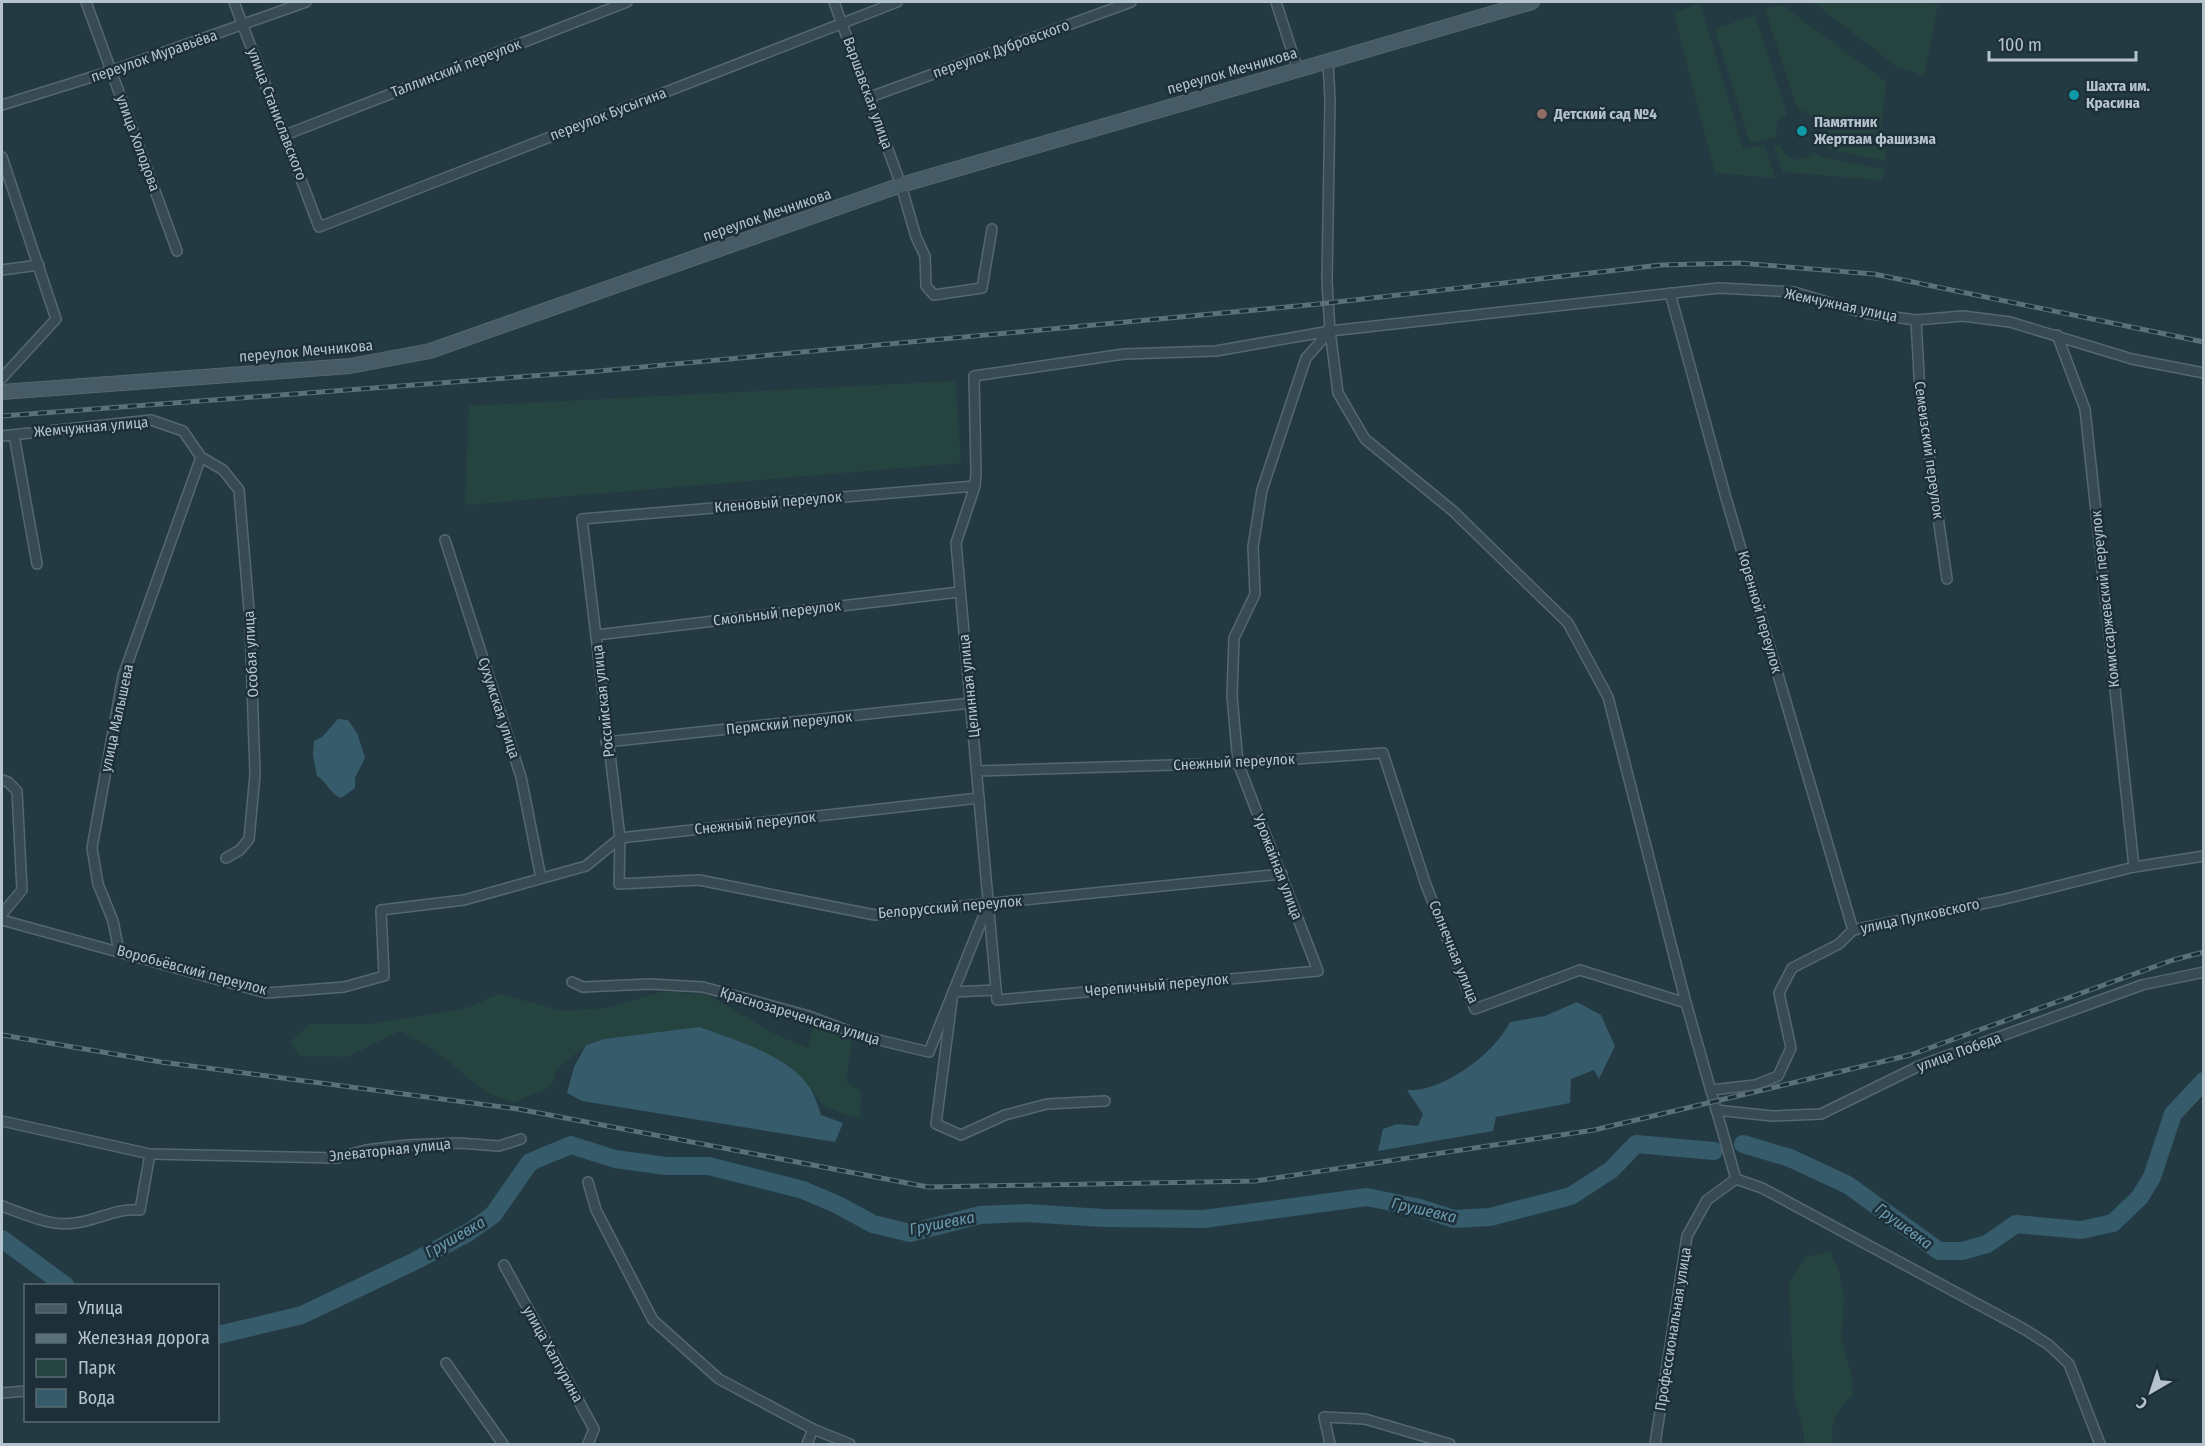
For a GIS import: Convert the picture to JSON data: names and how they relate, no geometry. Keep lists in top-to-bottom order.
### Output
{
  "streets": {
    "street": [
      "переулок Дубровского",
      "переулок Муравьёва",
      "Таллинский переулок",
      "переулок Мечникова",
      "Варшавская улица",
      "улица Станиславского",
      "переулок Бусыгина",
      "улица Холодова",
      "Жемчужная улица",
      "Семеизский переулок",
      "Кленовый переулок",
      "Комиссаржевский переулок",
      "Коренной переулок",
      "Смольный переулок",
      "Особая улица",
      "Целинная улица",
      "Российская улица",
      "Сухумская улица",
      "улица Малышева",
      "Пермский переулок",
      "Снежный переулок",
      "Урожайная улица",
      "Белорусский переулок",
      "улица Пулковского",
      "Солнечная улица",
      "Воробьёвский переулок",
      "Черепичный переулок",
      "Краснозареченская улица",
      "улица Победа",
      "Элеваторная улица",
      "Профессиональная улица",
      "улица Халтурина"
    ]
  },
  "crossings": [
    ["переулок Дубровского", "Варшавская улица"],
    ["переулок Муравьёва", "улица Станиславского"],
    ["переулок Муравьёва", "улица Холодова"],
    ["Таллинский переулок", "улица Станиславского"],
    ["переулок Мечникова", "Варшавская улица"],
    ["Варшавская улица", "переулок Бусыгина"],
    ["улица Станиславского", "переулок Бусыгина"],
    ["Жемчужная улица", "Семеизский переулок"],
    ["Жемчужная улица", "Комиссаржевский переулок"],
    ["Жемчужная улица", "Коренной переулок"],
    ["Жемчужная улица", "Особая улица"],
    ["Жемчужная улица", "Целинная улица"],
    ["Жемчужная улица", "улица Малышева"],
    ["Жемчужная улица", "Урожайная улица"],
    ["Кленовый переулок", "Целинная улица"],
    ["Кленовый переулок", "Российская улица"],
    ["Комиссаржевский переулок", "улица Пулковского"],
    ["Коренной переулок", "улица Пулковского"],
    ["Смольный переулок", "Целинная улица"],
    ["Смольный переулок", "Российская улица"],
    ["Особая улица", "улица Малышева"],
    ["Целинная улица", "Пермский переулок"],
    ["Целинная улица", "Снежный переулок"],
    ["Целинная улица", "Урожайная улица"],
    ["Целинная улица", "Белорусский переулок"],
    ["Целинная улица", "Черепичный переулок"],
    ["Целинная улица", "Краснозареченская улица"],
    ["Российская улица", "Пермский переулок"],
    ["Российская улица", "Снежный переулок"],
    ["Российская улица", "Белорусский переулок"],
    ["Сухумская улица", "Воробьёвский переулок"],
    ["улица Малышева", "Воробьёвский переулок"],
    ["Снежный переулок", "Урожайная улица"],
    ["Снежный переулок", "Солнечная улица"],
    ["Урожайная улица", "Белорусский переулок"],
    ["Урожайная улица", "Черепичный переулок"],
    ["Белорусский переулок", "Краснозареченская улица"]
  ],
  "water": ["Грушевка"],
  "places": ["Шахта им. Красина", "Детский сад №4", "Памятник Жертвам фашизма"],
  "legend": [
    "Улица",
    "Железная дорога",
    "Парк",
    "Вода"
  ],
  "scale_bar": "100 m",
  "north": "bottom left"
}
